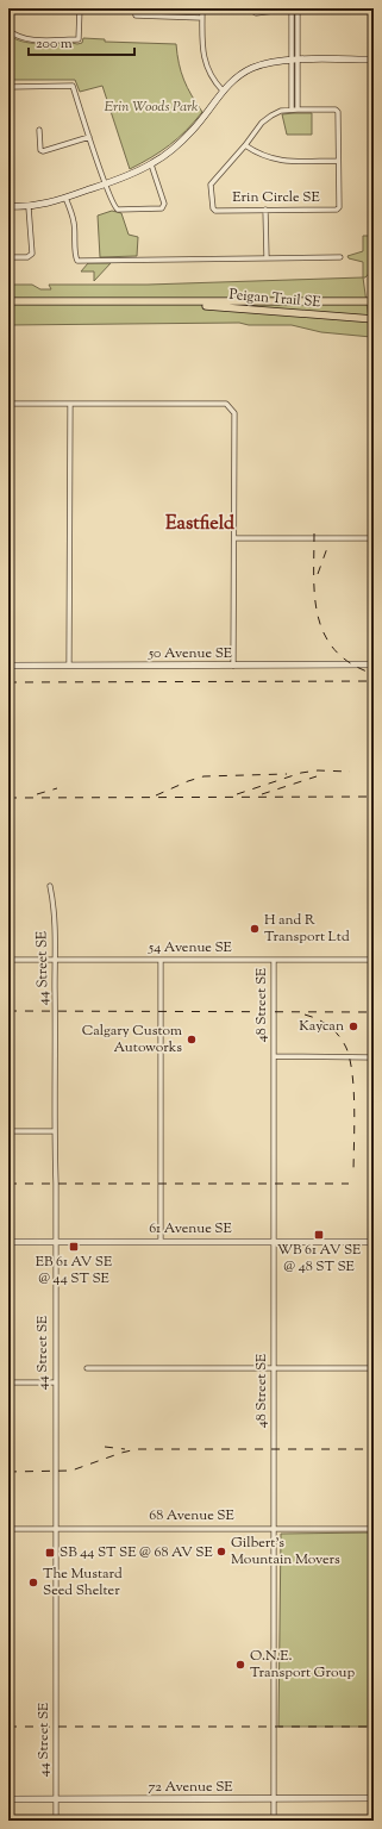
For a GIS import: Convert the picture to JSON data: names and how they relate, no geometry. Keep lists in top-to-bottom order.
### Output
{
  "streets": {
    "main road": ["Peigan Trail SE"],
    "street": [
      "Erin Circle SE",
      "50 Avenue SE",
      "54 Avenue SE",
      "44 Street SE",
      "48 Street SE",
      "61 Avenue SE",
      "68 Avenue SE",
      "72 Avenue SE"
    ]
  },
  "crossings": [
    ["54 Avenue SE", "44 Street SE"],
    ["54 Avenue SE", "48 Street SE"],
    ["44 Street SE", "61 Avenue SE"],
    ["44 Street SE", "68 Avenue SE"],
    ["44 Street SE", "72 Avenue SE"],
    ["48 Street SE", "61 Avenue SE"],
    ["48 Street SE", "68 Avenue SE"],
    ["48 Street SE", "72 Avenue SE"]
  ],
  "districts": ["Eastfield"],
  "parks": ["Erin Woods Park"],
  "places": {
    "other": [
      "H and R Transport Ltd",
      "Kaycan",
      "Calgary Custom Autoworks",
      "Gilbert's Mountain Movers",
      "The Mustard Seed Shelter",
      "O.N.E. Transport Group"
    ],
    "transit": ["WB 61 AV SE @ 48 ST SE", "EB 61 AV SE @ 44 ST SE", "SB 44 ST SE @ 68 AV SE"]
  },
  "scale_bar": "200 m"
}
